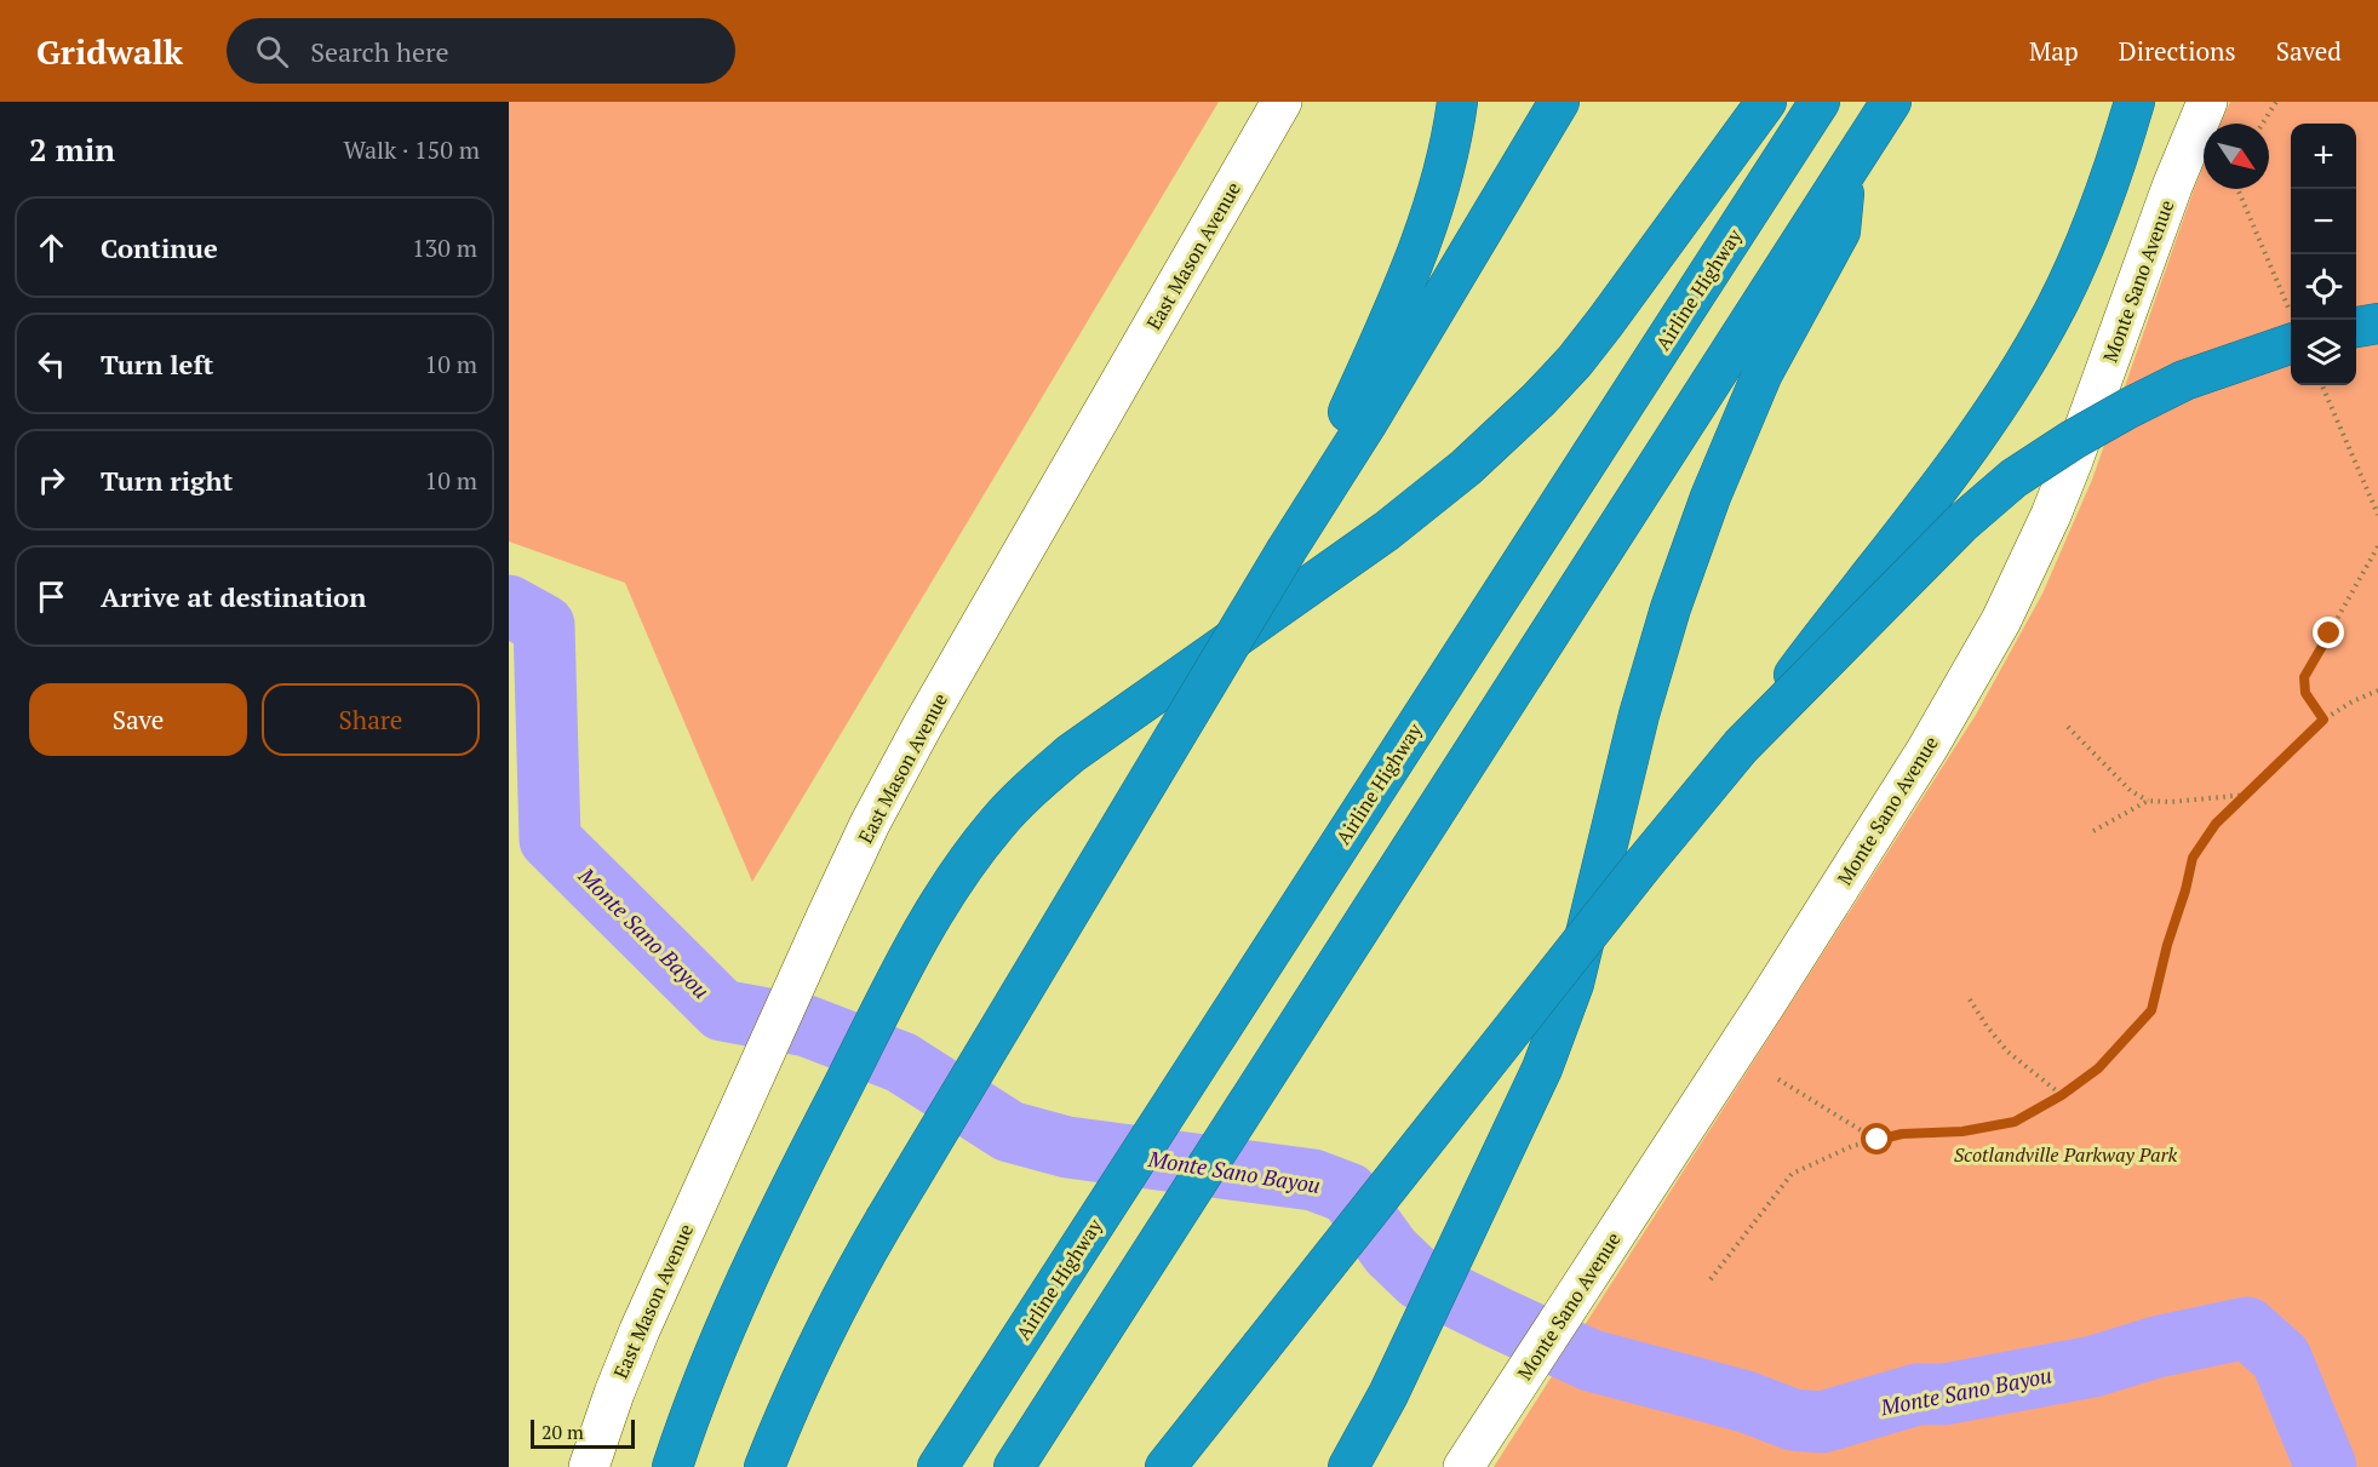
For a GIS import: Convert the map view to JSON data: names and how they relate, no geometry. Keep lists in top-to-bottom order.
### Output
{
  "streets": {
    "highway": ["Airline Highway"],
    "street": ["East Mason Avenue", "Monte Sano Avenue"]
  },
  "water": ["Monte Sano Bayou"],
  "parks": ["Scotlandville Parkway Park"],
  "scale_bar": "20 m",
  "north": "bottom right",
  "page": {
    "header": "Gridwalk",
    "search": "Search here",
    "nav": ["Map", "Directions", "Saved"],
    "heading": ["2 min", "Walk · 150 m"],
    "map_buttons": ["+", "−"],
    "list": [
      ["Continue", "130 m"],
      ["Turn left", "10 m"],
      ["Turn right", "10 m"],
      "Arrive at destination"
    ],
    "buttons": ["Save", "Share"],
    "scale": "20 m"
  }
}
